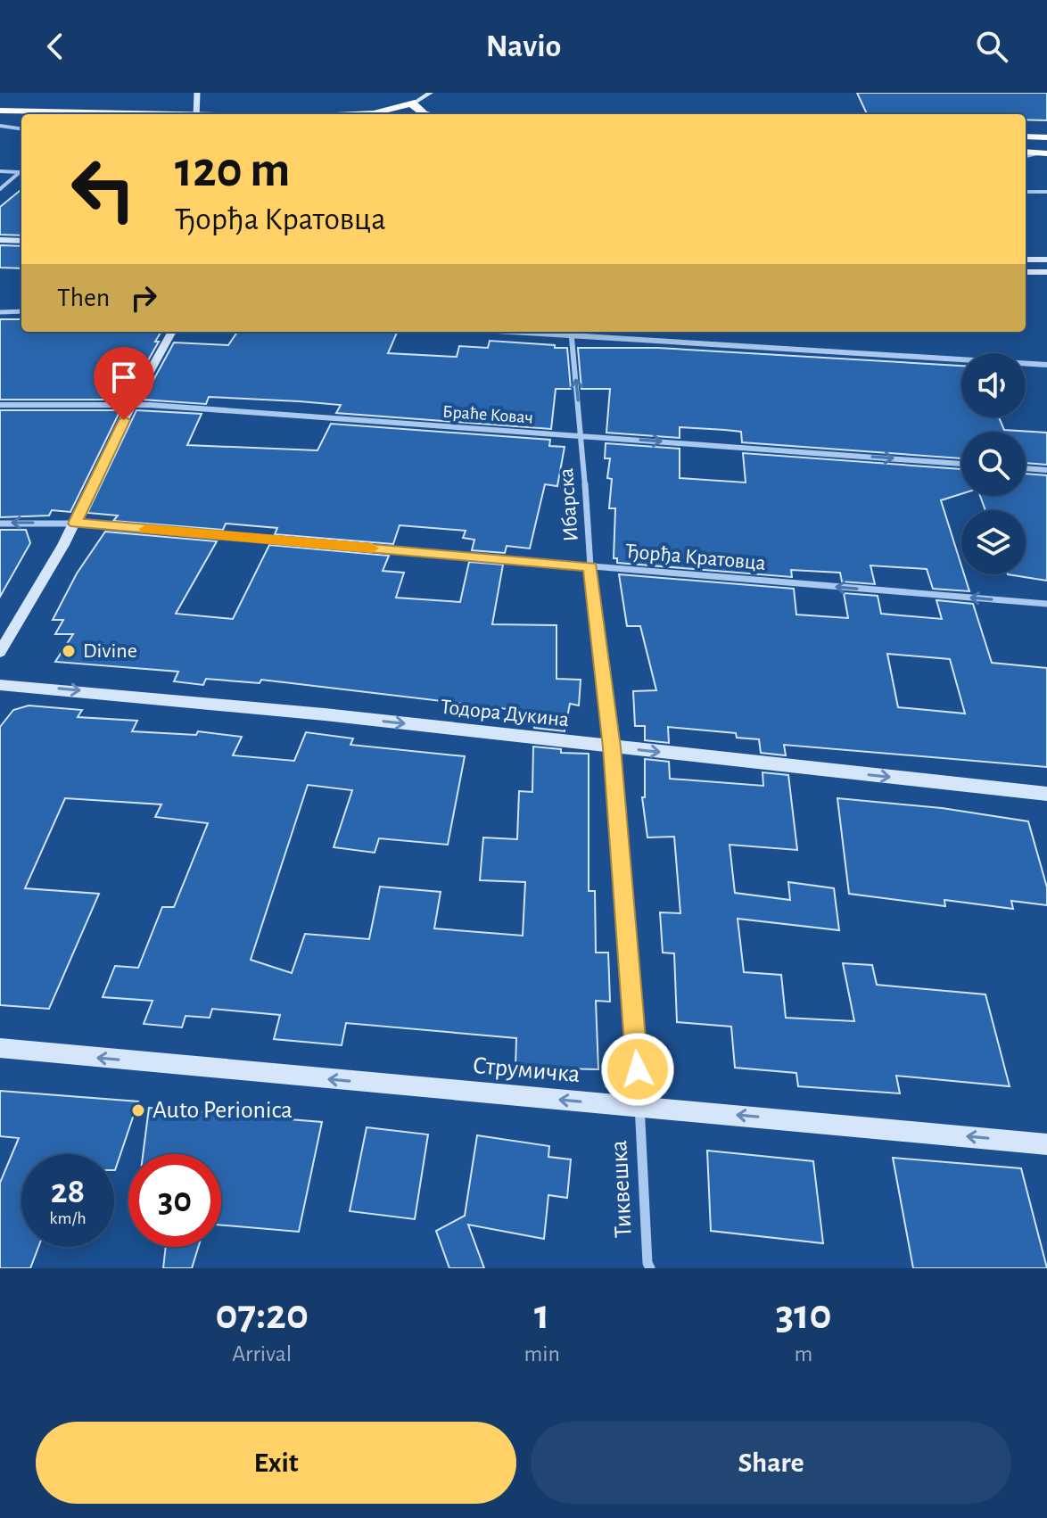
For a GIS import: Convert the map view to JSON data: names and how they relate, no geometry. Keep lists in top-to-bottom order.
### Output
{
  "streets": {
    "main road": ["Тодора Дукина", "Струмичка"],
    "street": [
      "Браће Ковач",
      "Ибарска",
      "Ђорђа Кратовца",
      "Тиквешка"
    ]
  },
  "crossings": [
    ["Браће Ковач", "Ибарска"],
    ["Ибарска", "Ђорђа Кратовца"],
    ["Ибарска", "Тодора Дукина"],
    ["Ибарска", "Струмичка"],
    ["Ибарска", "Тиквешка"],
    ["Струмичка", "Тиквешка"]
  ],
  "one_way": [
    "Браће Ковач",
    "Ђорђа Кратовца",
    "Тодора Дукина",
    "Струмичка"
  ],
  "places": ["Divine", "Auto Perionica"],
  "page": {
    "header": "Navio",
    "turn": ["120 m", "Ђорђа Кратовца"],
    "then": "Then",
    "speed": "28 km/h",
    "limit": "30",
    "eta": [
      "07:20",
      "Arrival",
      "1",
      "min",
      "310",
      "m"
    ],
    "buttons": ["Exit", "Share"]
  }
}
